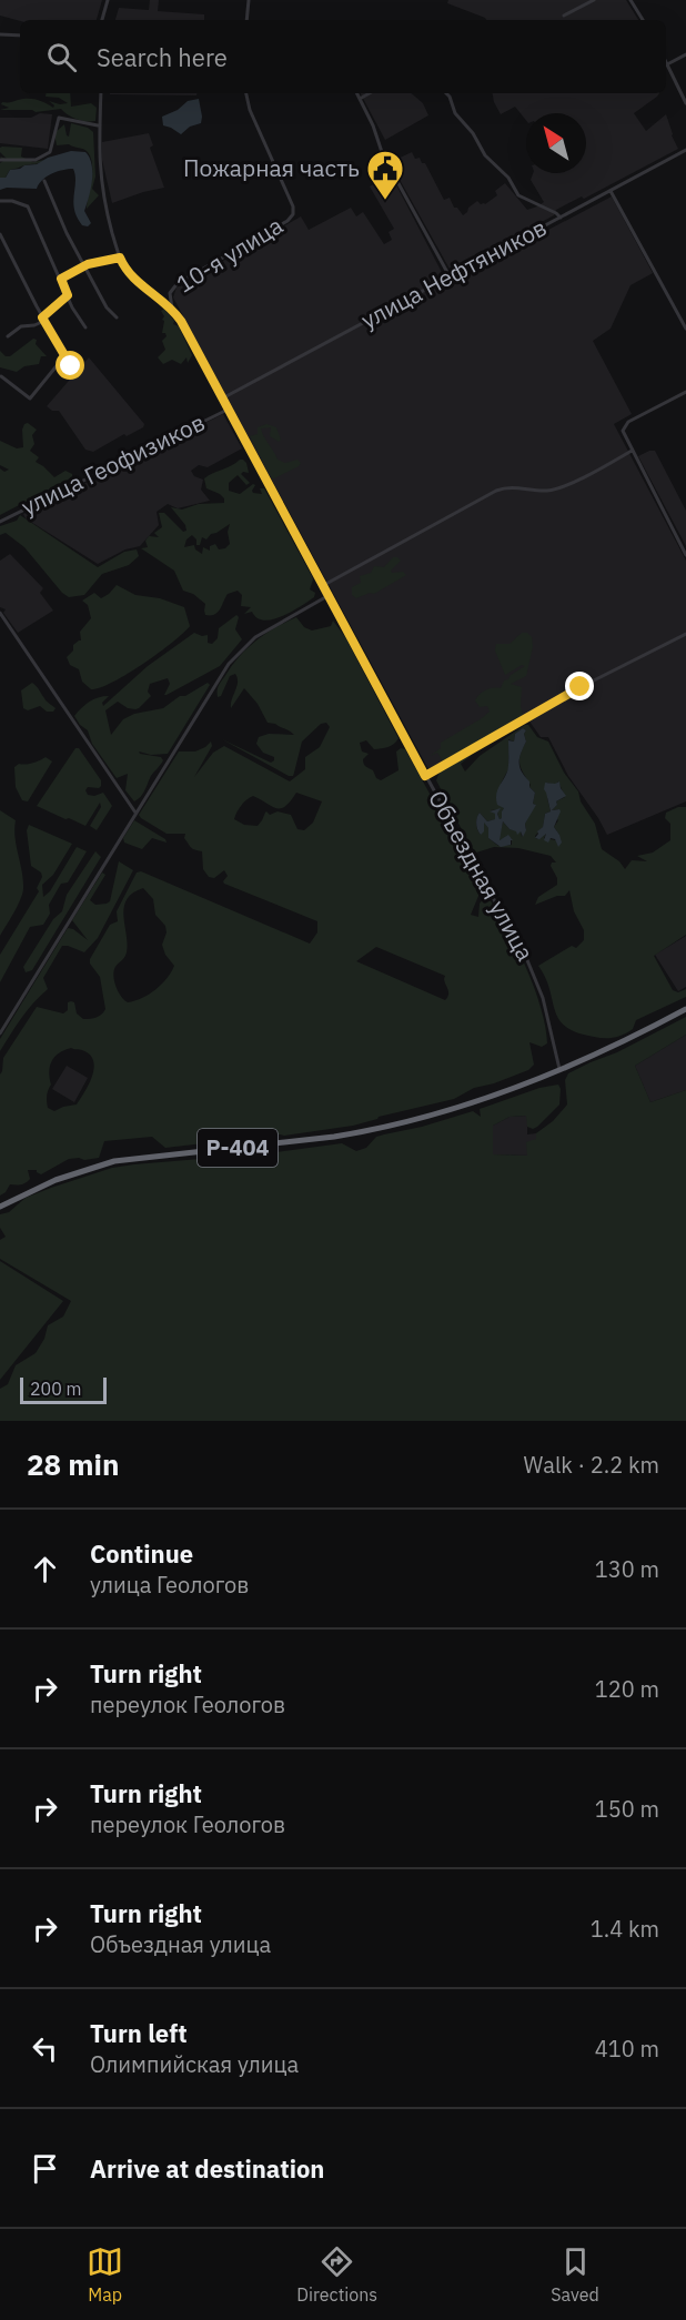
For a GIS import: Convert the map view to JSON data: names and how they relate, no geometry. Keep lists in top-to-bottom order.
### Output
{
  "streets": {
    "highway": ["Р-404"],
    "street": [
      "10-я улица",
      "улица Нефтяников",
      "улица Геофизиков",
      "Объездная улица"
    ]
  },
  "crossings": [
    ["10-я улица", "Объездная улица"],
    ["улица Нефтяников", "Объездная улица"],
    ["улица Геофизиков", "Объездная улица"],
    ["Объездная улица", "Р-404"]
  ],
  "places": {
    "public building": ["Пожарная часть"]
  },
  "scale_bar": "200 m",
  "north": "top left",
  "page": {
    "search": "Search here",
    "scale": "200 m",
    "heading": ["28 min", "Walk · 2.2 km"],
    "list": [
      ["Continue", "улица Геологов", "130 m"],
      ["Turn right", "переулок Геологов", "120 m"],
      ["Turn right", "переулок Геологов", "150 m"],
      ["Turn right", "Объездная улица", "1.4 km"],
      ["Turn left", "Олимпийская улица", "410 m"],
      "Arrive at destination"
    ],
    "nav": ["Map", "Directions", "Saved"]
  }
}
